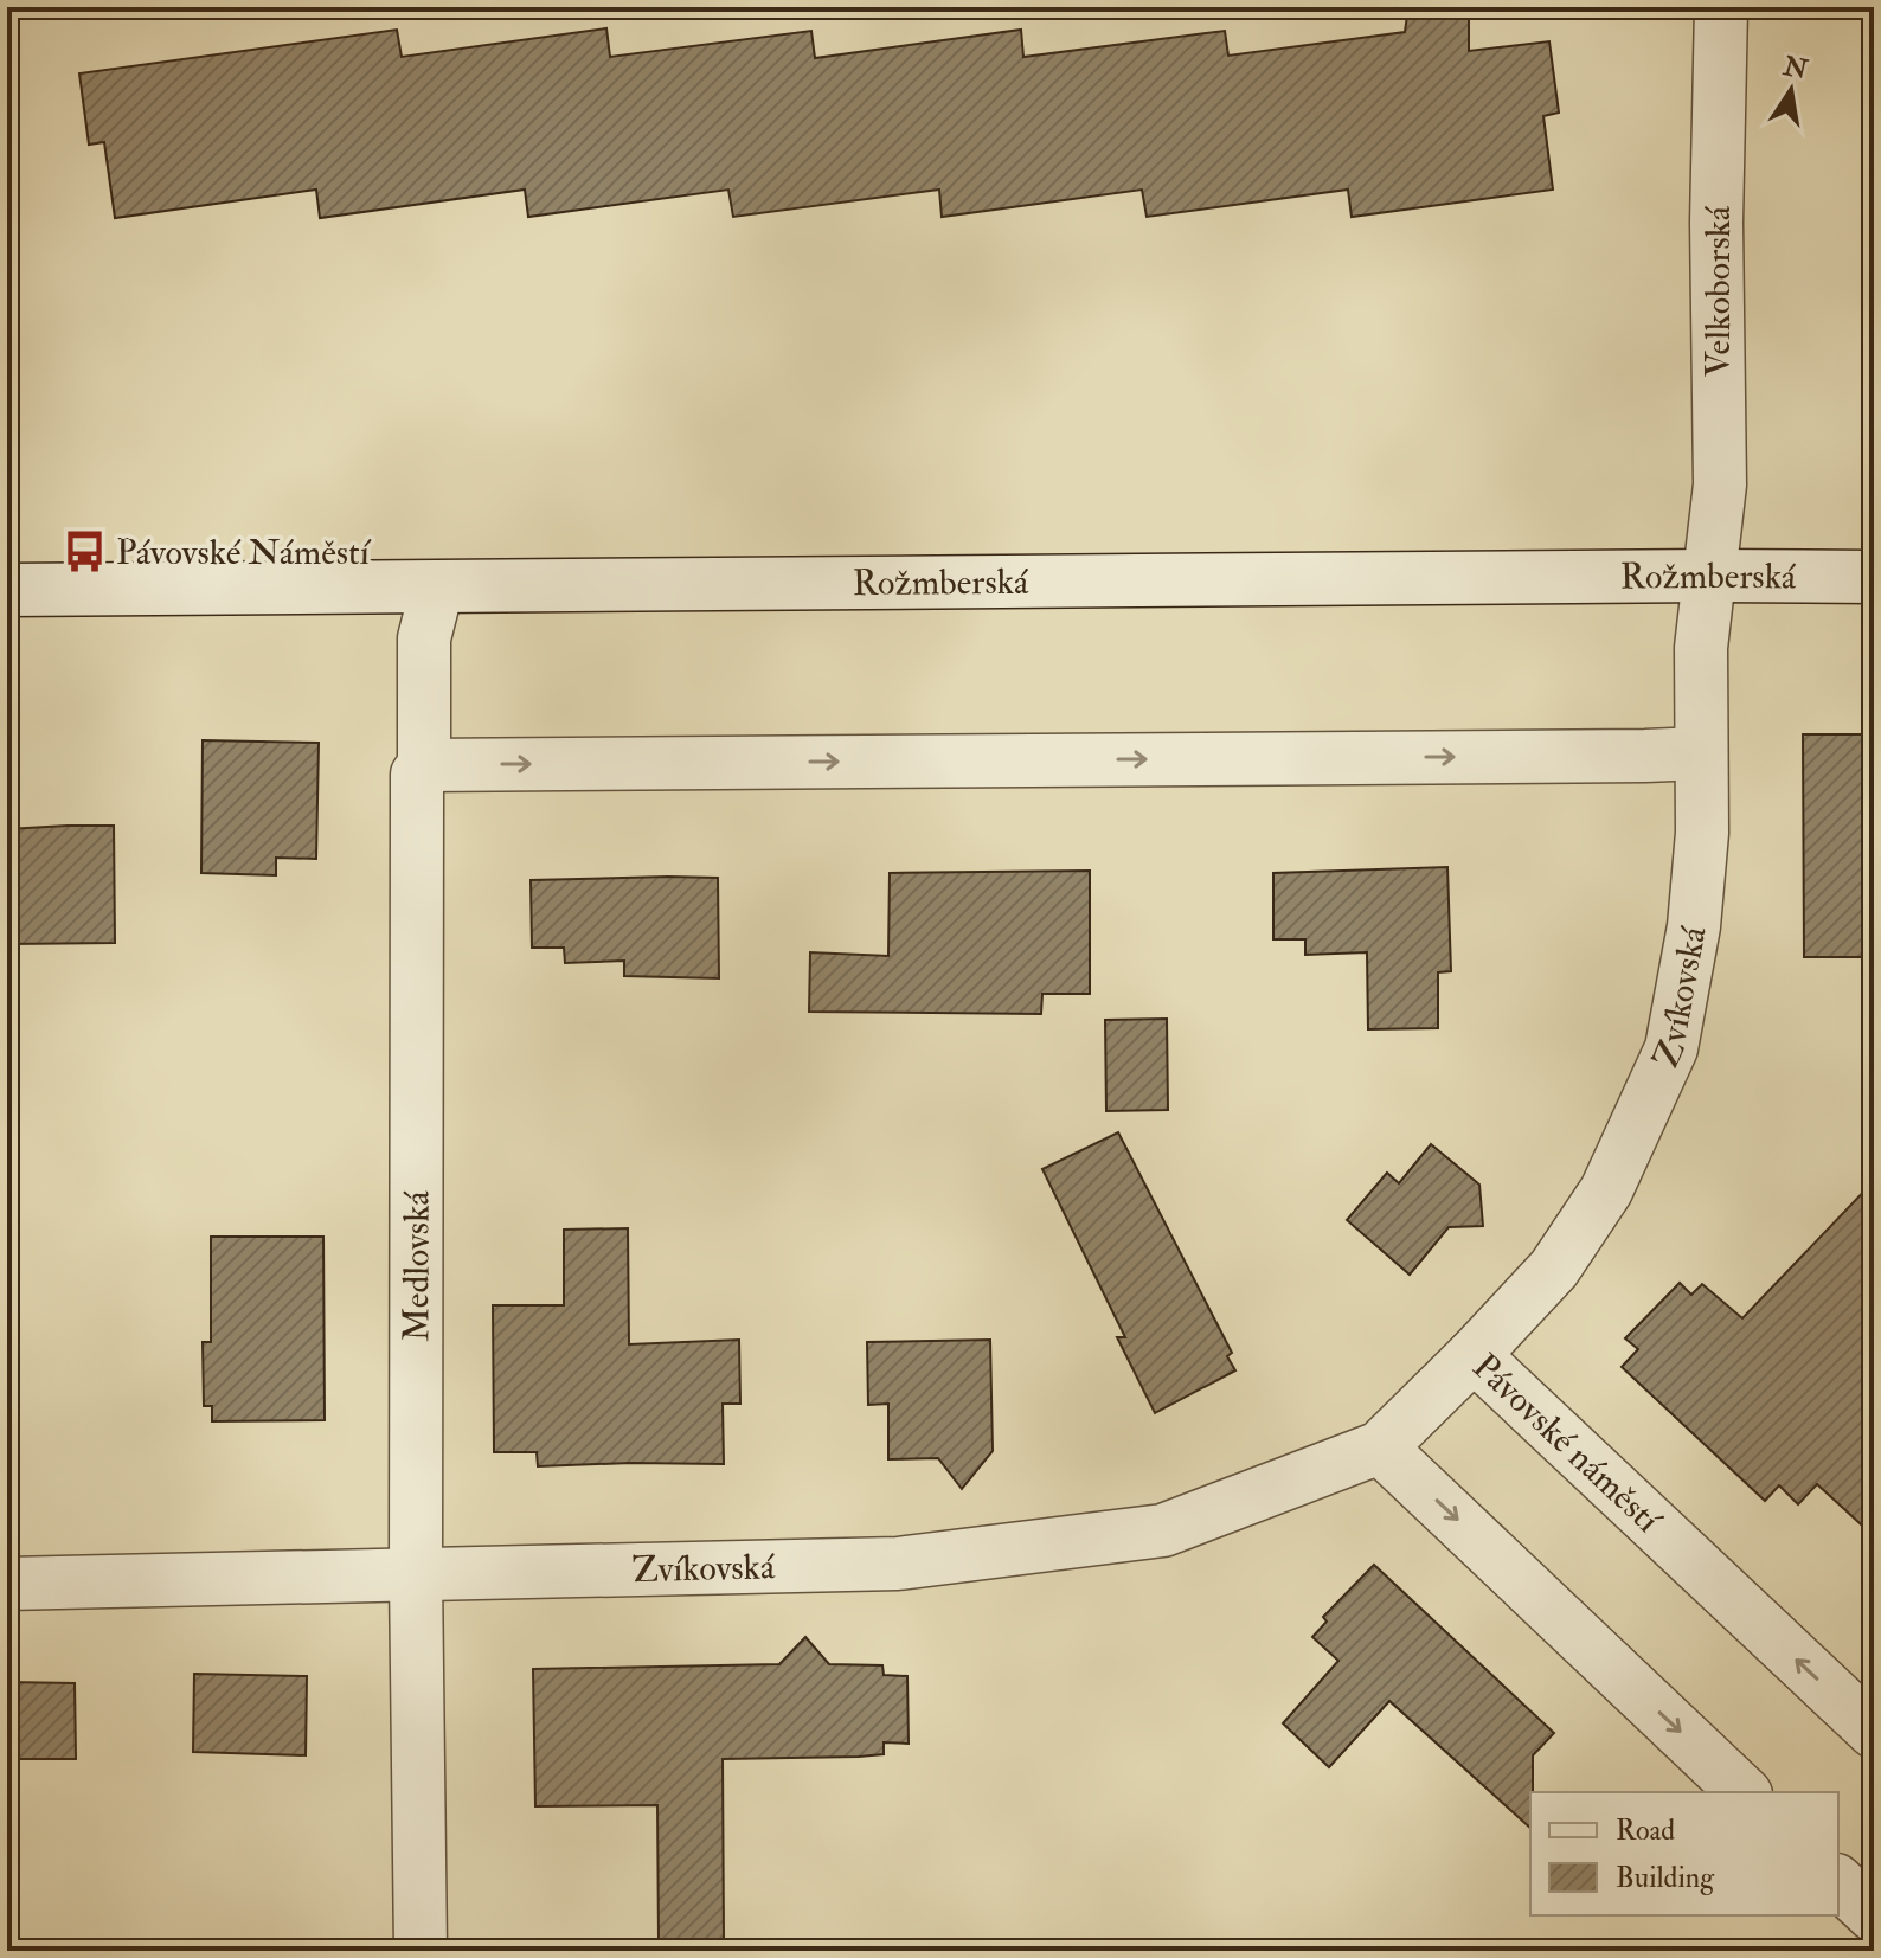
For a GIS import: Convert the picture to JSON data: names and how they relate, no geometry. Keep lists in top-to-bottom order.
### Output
{
  "streets": {
    "street": [
      "Velkoborská",
      "Rožmberská",
      "Zvíkovská",
      "Medlovská",
      "Pávovské náměstí"
    ]
  },
  "crossings": [
    ["Velkoborská", "Rožmberská"],
    ["Velkoborská", "Zvíkovská"],
    ["Rožmberská", "Zvíkovská"],
    ["Rožmberská", "Medlovská"],
    ["Zvíkovská", "Medlovská"],
    ["Zvíkovská", "Pávovské náměstí"]
  ],
  "places": {
    "bus stop": ["Pávovské Náměstí"]
  },
  "legend": ["Road", "Building"],
  "north": "top"
}
